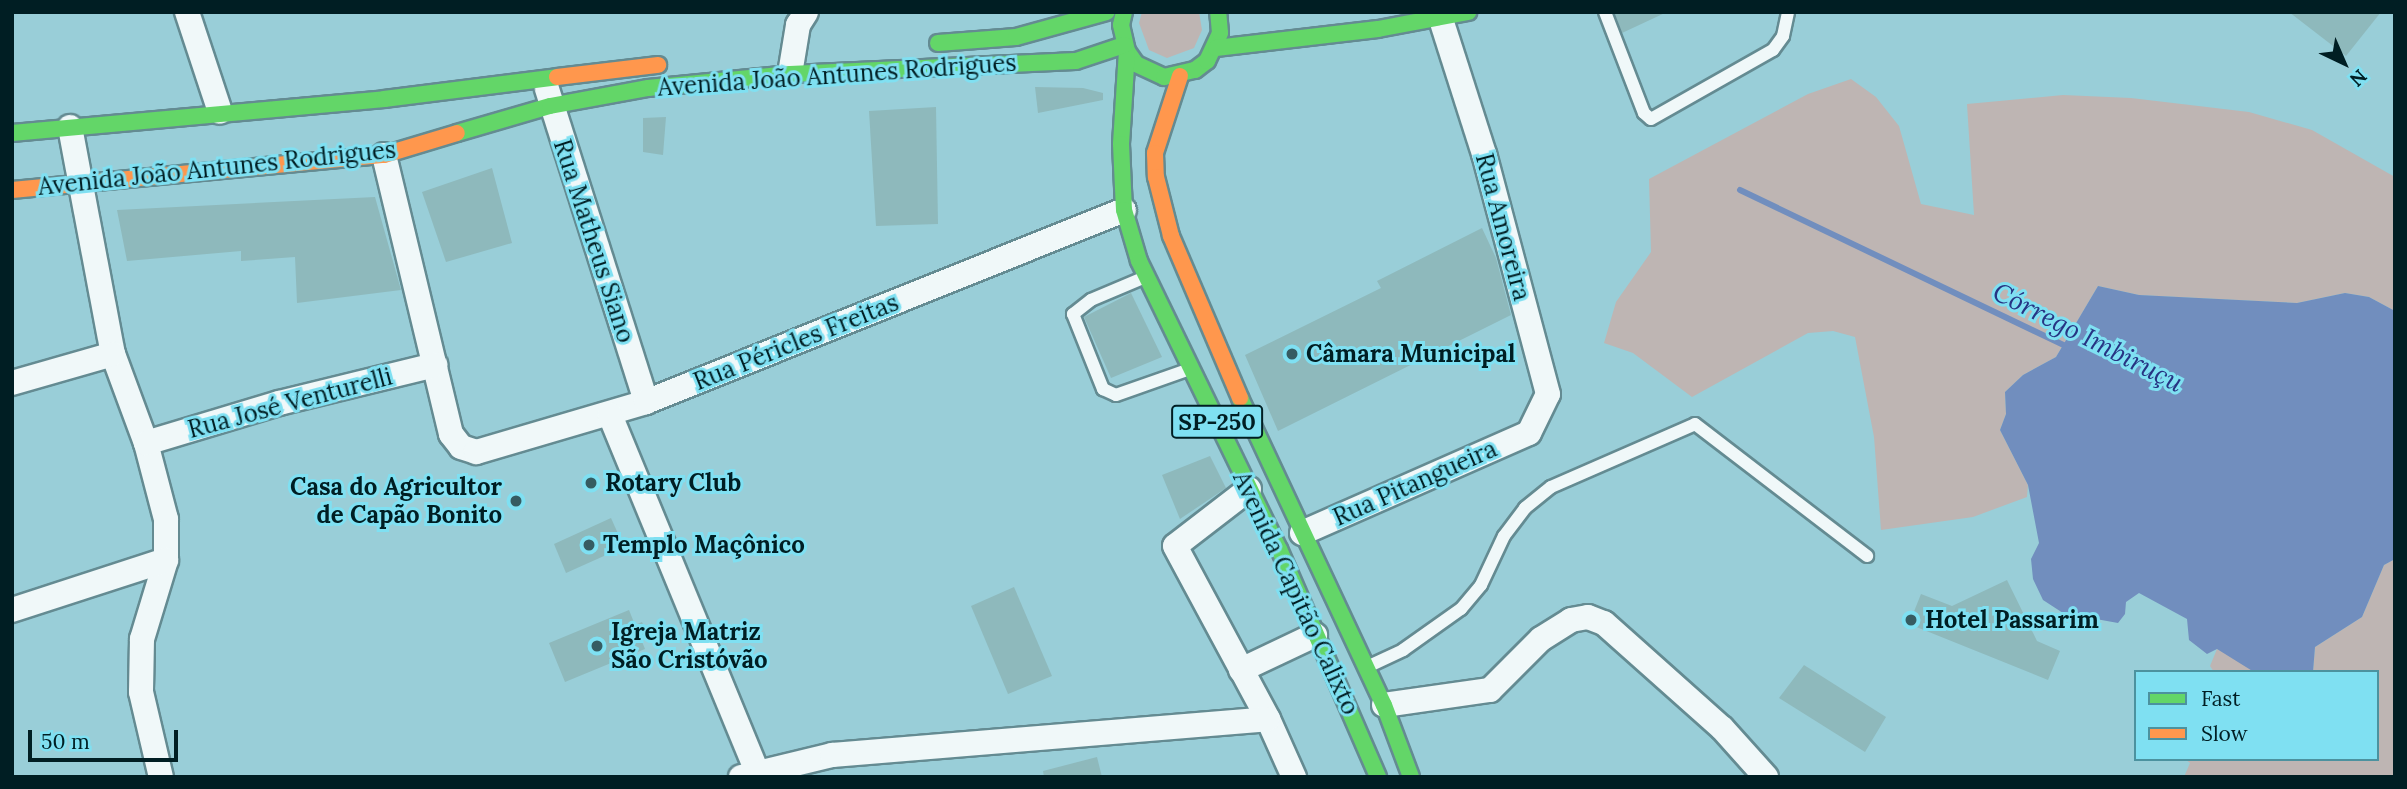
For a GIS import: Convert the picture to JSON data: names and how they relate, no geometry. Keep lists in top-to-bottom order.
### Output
{
  "streets": {
    "street": [
      "Avenida João Antunes Rodrigues",
      "Rua Amoreira",
      "Rua Matheus Siano",
      "Rua Péricles Freitas",
      "Rua José Venturelli",
      "SP-250",
      "Rua Pitangueira",
      "Avenida Capitão Calixto"
    ]
  },
  "crossings": [
    ["Avenida João Antunes Rodrigues", "Rua Matheus Siano"],
    ["Avenida João Antunes Rodrigues", "SP-250"],
    ["Avenida João Antunes Rodrigues", "Avenida Capitão Calixto"],
    ["Rua Amoreira", "Rua Pitangueira"],
    ["Rua Matheus Siano", "Rua Péricles Freitas"],
    ["Rua Péricles Freitas", "Rua José Venturelli"],
    ["Rua Péricles Freitas", "Avenida Capitão Calixto"],
    ["SP-250", "Avenida Capitão Calixto"],
    ["Rua Pitangueira", "Avenida Capitão Calixto"]
  ],
  "water": ["Córrego Imbiruçu"],
  "places": [
    "Câmara Municipal",
    "Rotary Club",
    "Casa do Agricultor de Capão Bonito",
    "Templo Maçônico",
    "Hotel Passarim",
    "Igreja Matriz São Cristóvão"
  ],
  "legend": ["Fast", "Slow"],
  "scale_bar": "50 m",
  "north": "bottom right"
}
